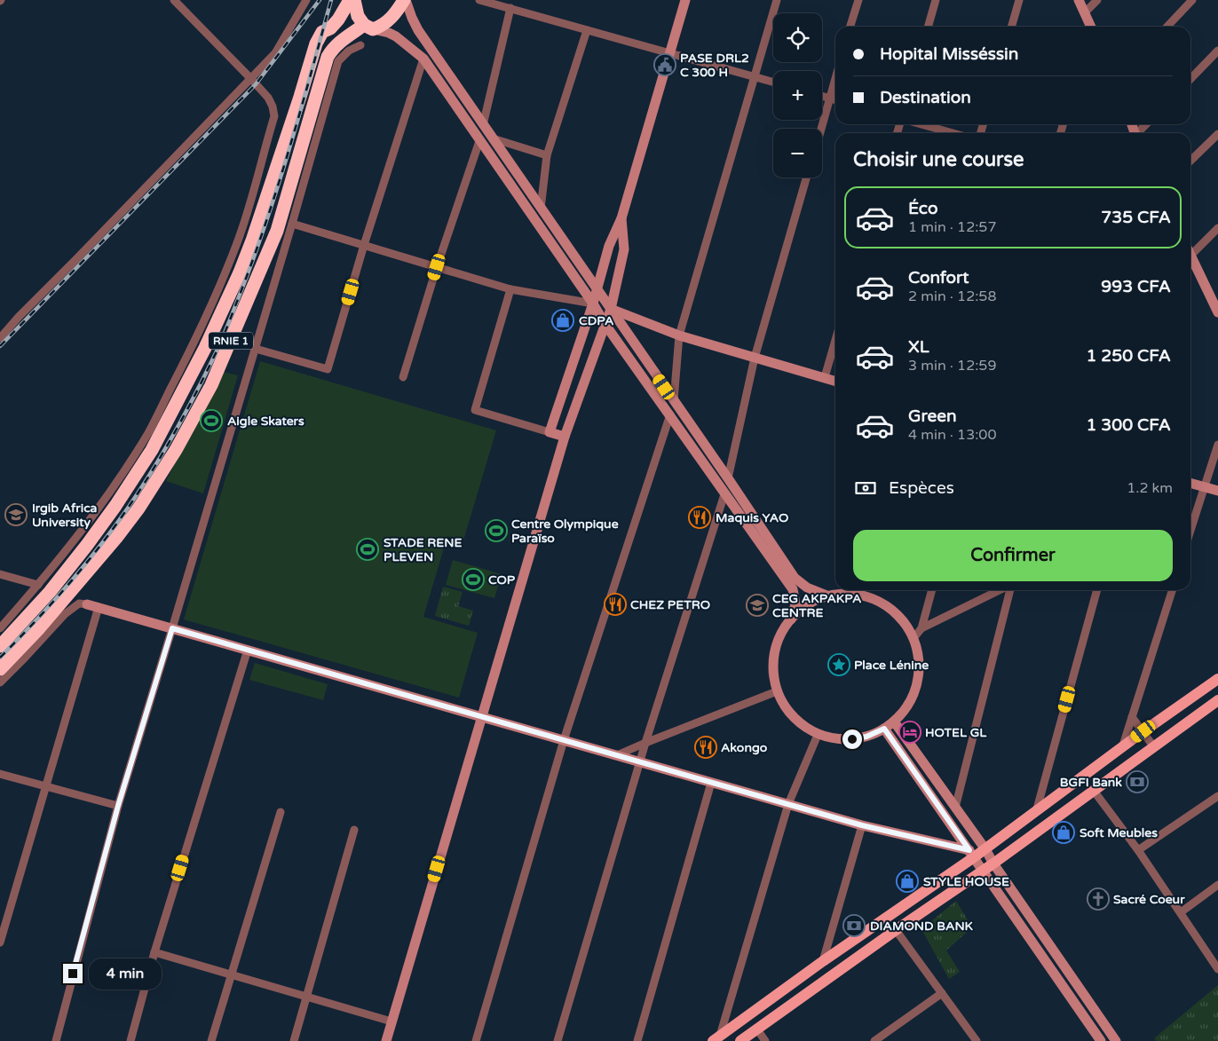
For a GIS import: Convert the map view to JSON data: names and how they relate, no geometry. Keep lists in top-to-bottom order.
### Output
{
  "streets": {
    "highway": ["RNIE 1"]
  },
  "places": {
    "public building": ["PASE DRL2 C 300 H"],
    "shop": ["CDPA", "Soft Meubles", "STYLE HOUSE"],
    "sports": [
      "Aigle Skaters",
      "Centre Olympique Paraïso",
      "STADE RENE PLEVEN",
      "COP"
    ],
    "school or university": ["Irgib Africa University", "CEG AKPAKPA CENTRE"],
    "restaurant": ["Maquis YAO", "CHEZ PETRO", "Akongo"],
    "place": ["Place Lénine"],
    "hotel": ["HOTEL GL"],
    "bank": ["BGFI Bank", "DIAMOND BANK"],
    "church": ["Sacré Coeur"]
  },
  "page": {
    "map_buttons": ["+", "−"],
    "banner": ["Hopital Misséssin", "Destination"],
    "heading": "Choisir une course",
    "list": [
      {
        "name": "Éco",
        "note": "1 min · 12:57",
        "value": "735 CFA"
      },
      {
        "name": "Confort",
        "note": "2 min · 12:58",
        "value": "993 CFA"
      },
      {
        "name": "XL",
        "note": "3 min · 12:59",
        "value": "1 250 CFA"
      },
      {
        "name": "Green",
        "note": "4 min · 13:00",
        "value": "1 300 CFA"
      }
    ],
    "pay": ["Espèces", "1.2 km"],
    "buttons": "Confirmer",
    "bubble": "4 min"
  }
}
